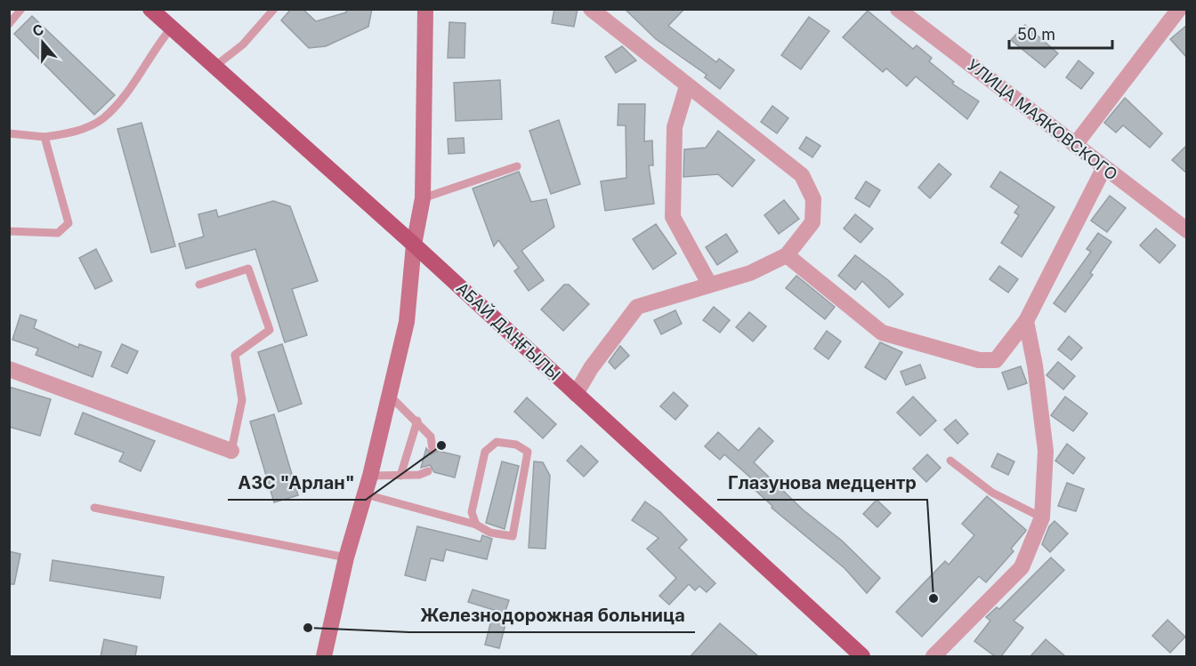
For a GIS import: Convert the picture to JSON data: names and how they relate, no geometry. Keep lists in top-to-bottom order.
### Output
{
  "streets": {
    "main road": ["АБАЙ ДАҢҒЫЛЫ"],
    "street": ["УЛИЦА МАЯКОВСКОГО"]
  },
  "places": ["АЗС \"Арлан\"", "Глазунова медцентр", "Железнодорожная больница"],
  "scale_bar": "50 m",
  "north": "top"
}
